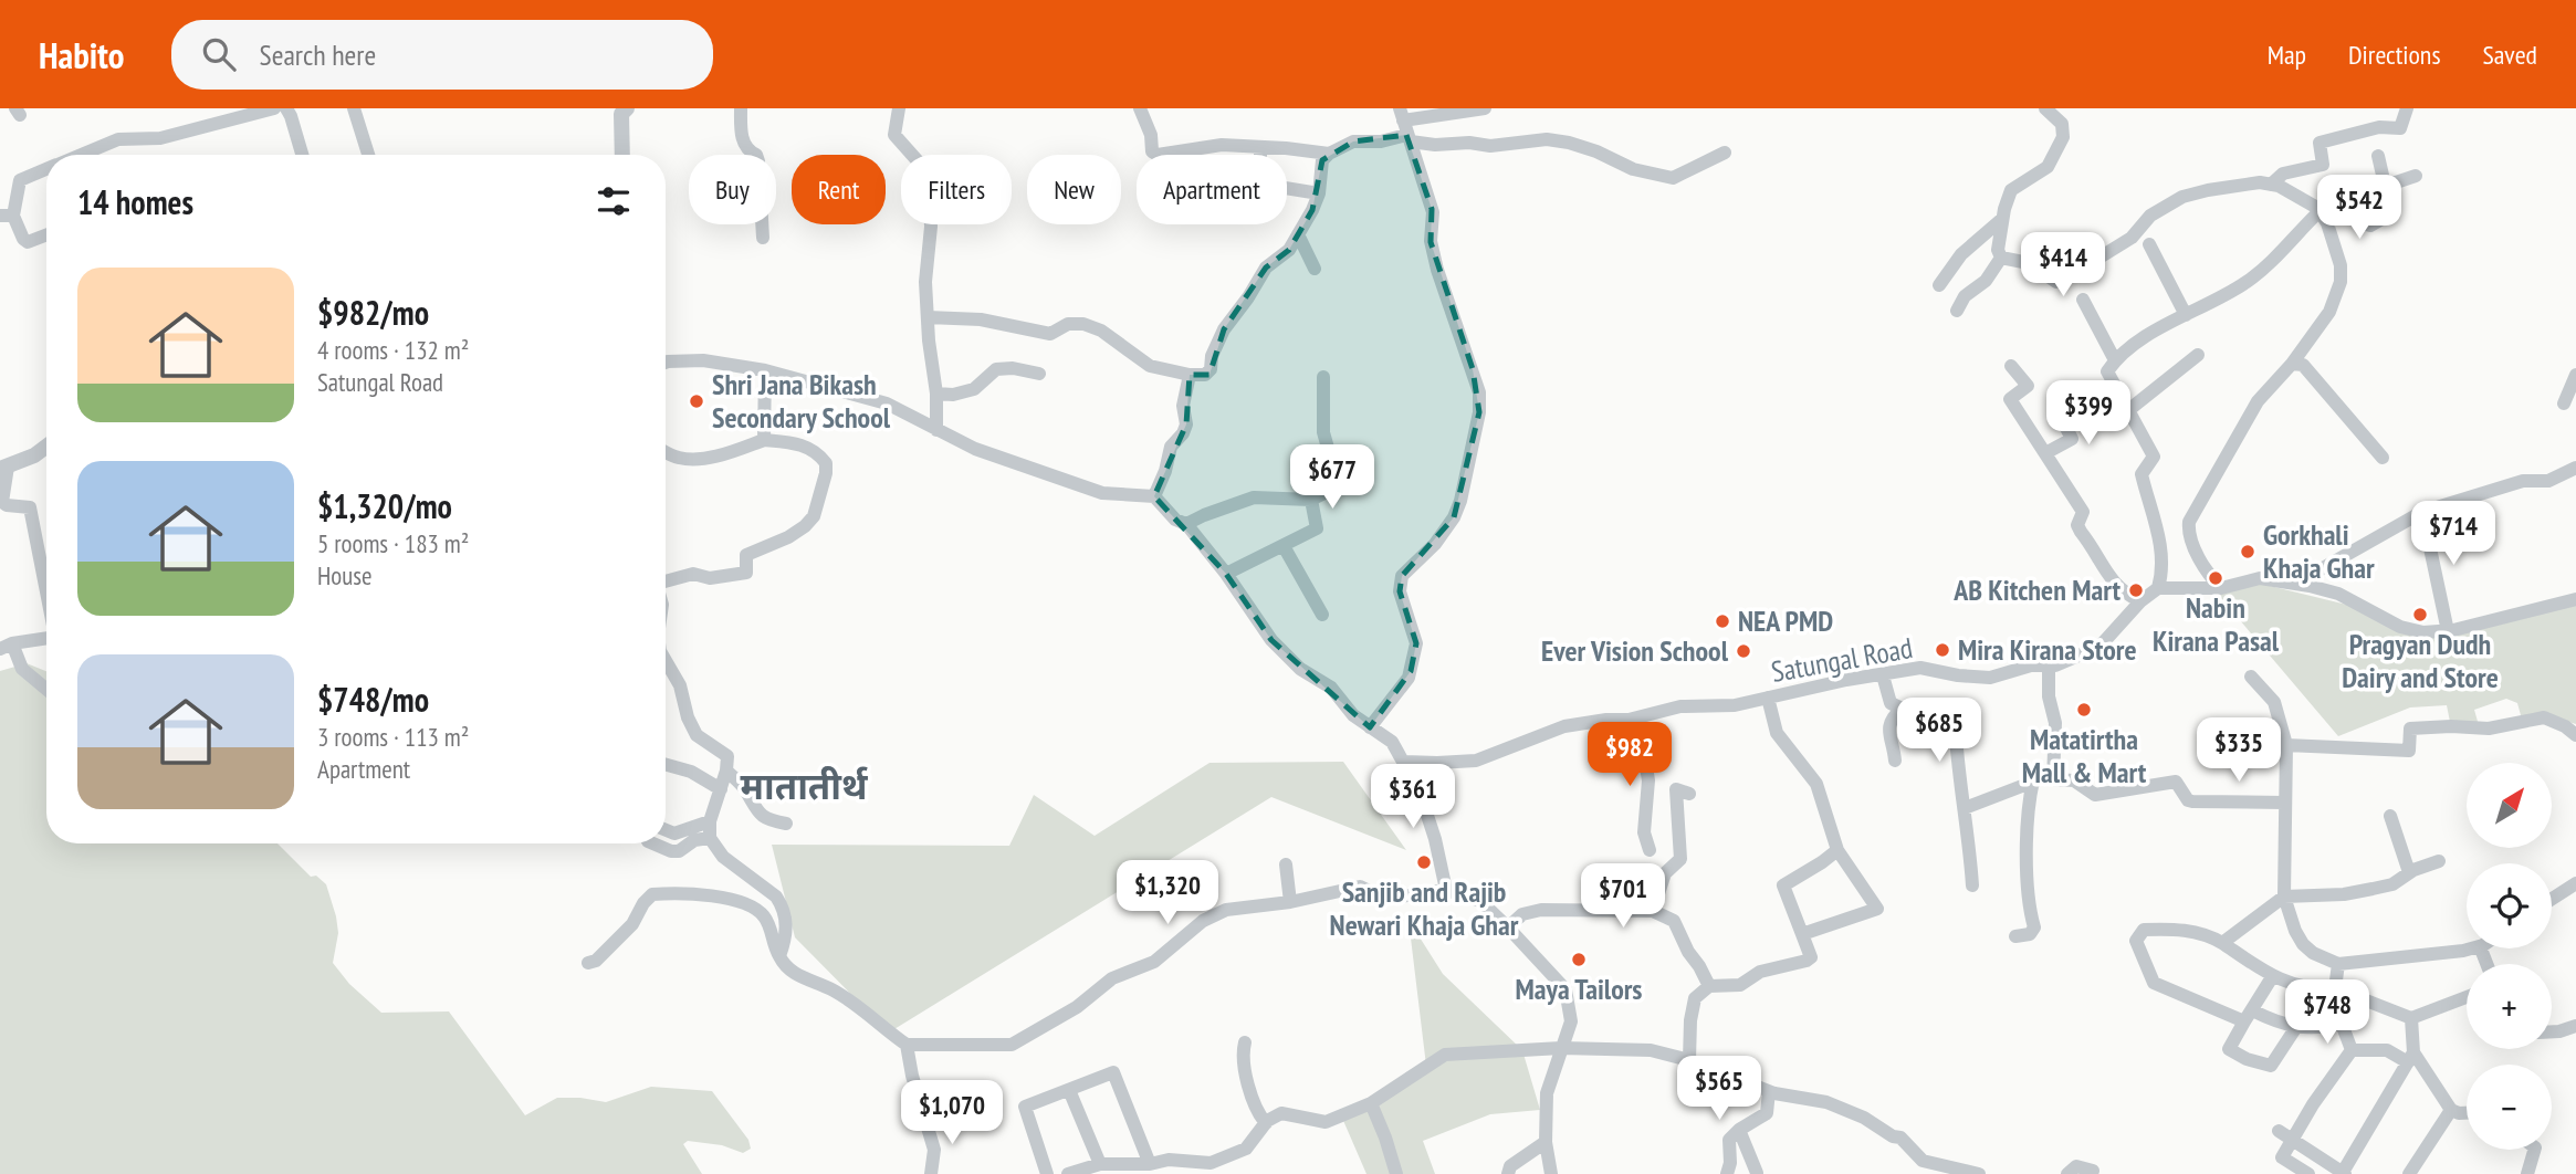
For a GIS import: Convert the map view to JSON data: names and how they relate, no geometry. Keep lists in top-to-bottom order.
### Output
{
  "streets": {
    "street": ["Satungal Road"]
  },
  "districts": ["मातातीर्थ"],
  "places": [
    "Shri Jana Bikash Secondary School",
    "Gorkhali Khaja Ghar",
    "Nabin Kirana Pasal",
    "AB Kitchen Mart",
    "Pragyan Dudh Dairy and Store",
    "NEA PMD",
    "Mira Kirana Store",
    "Ever Vision School",
    "Matatirtha Mall & Mart",
    "Sanjib and Rajib Newari Khaja Ghar",
    "Maya Tailors"
  ],
  "north": "top right",
  "page": {
    "header": "Habito",
    "search": "Search here",
    "nav": ["Map", "Directions", "Saved"],
    "chip": [
      "Buy",
      "Rent",
      "Filters",
      "New",
      "Apartment"
    ],
    "heading": "14 homes",
    "price": [
      "$542",
      "$414",
      "$399",
      "$677",
      "$714",
      "$685",
      "$335",
      "$982",
      "$361",
      "$1,320",
      "$701",
      "$748",
      "$565",
      "$1,070"
    ],
    "list": [
      {
        "name": "$982/mo",
        "note": "4 rooms · 132 m² · Satungal Road"
      },
      {
        "name": "$1,320/mo",
        "note": "5 rooms · 183 m² · House"
      },
      {
        "name": "$748/mo",
        "note": "3 rooms · 113 m² · Apartment"
      }
    ],
    "map_buttons": ["+", "−"]
  }
}
